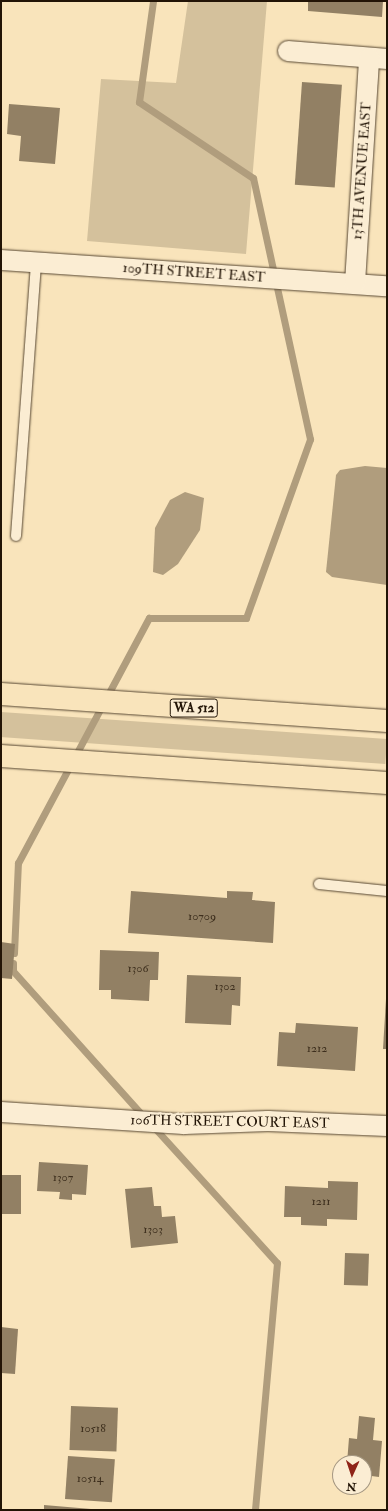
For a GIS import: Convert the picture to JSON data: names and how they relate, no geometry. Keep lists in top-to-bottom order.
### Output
{
  "streets": {
    "highway": ["WA 512"],
    "street": ["13TH AVENUE EAST", "109TH STREET EAST", "106TH STREET COURT EAST"]
  },
  "crossings": [
    ["13TH AVENUE EAST", "109TH STREET EAST"]
  ],
  "house_numbers": [
    "10709",
    "1306",
    "1302",
    "1212",
    "1307",
    "1211",
    "1303",
    "10518",
    "10514"
  ],
  "north": "bottom"
}
